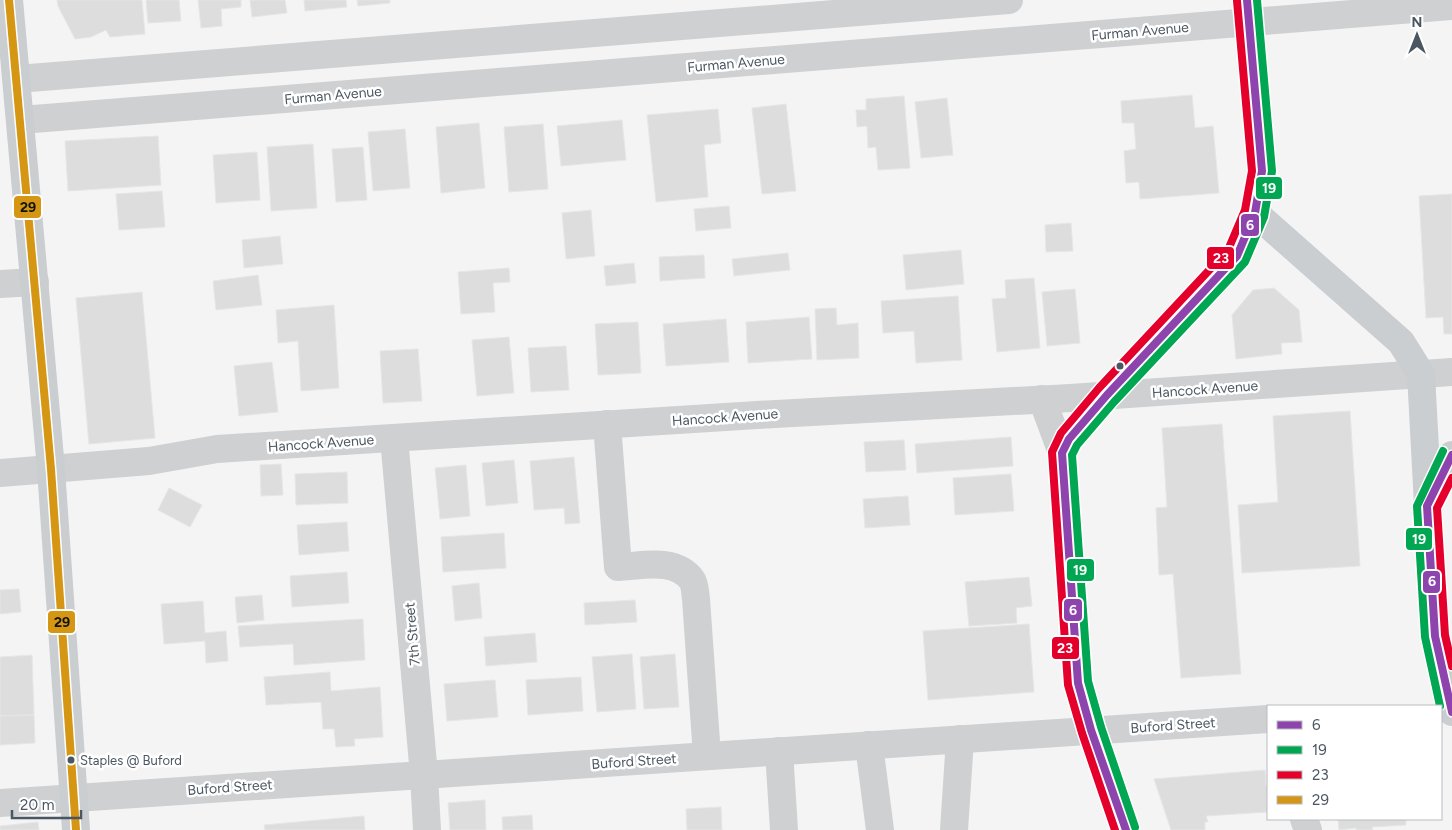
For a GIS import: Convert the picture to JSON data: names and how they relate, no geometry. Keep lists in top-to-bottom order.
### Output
{
  "streets": {
    "street": [
      "Furman Avenue",
      "Hancock Avenue",
      "7th Street",
      "Buford Street"
    ]
  },
  "crossings": [
    ["Hancock Avenue", "7th Street"],
    ["7th Street", "Buford Street"]
  ],
  "places": ["Staples @ Buford"],
  "lines": [
    "transit line 6",
    "transit line 19",
    "transit line 29",
    "transit line 23"
  ],
  "legend": [
    "6",
    "19",
    "23",
    "29"
  ],
  "scale_bar": "20 m",
  "north": "top"
}
